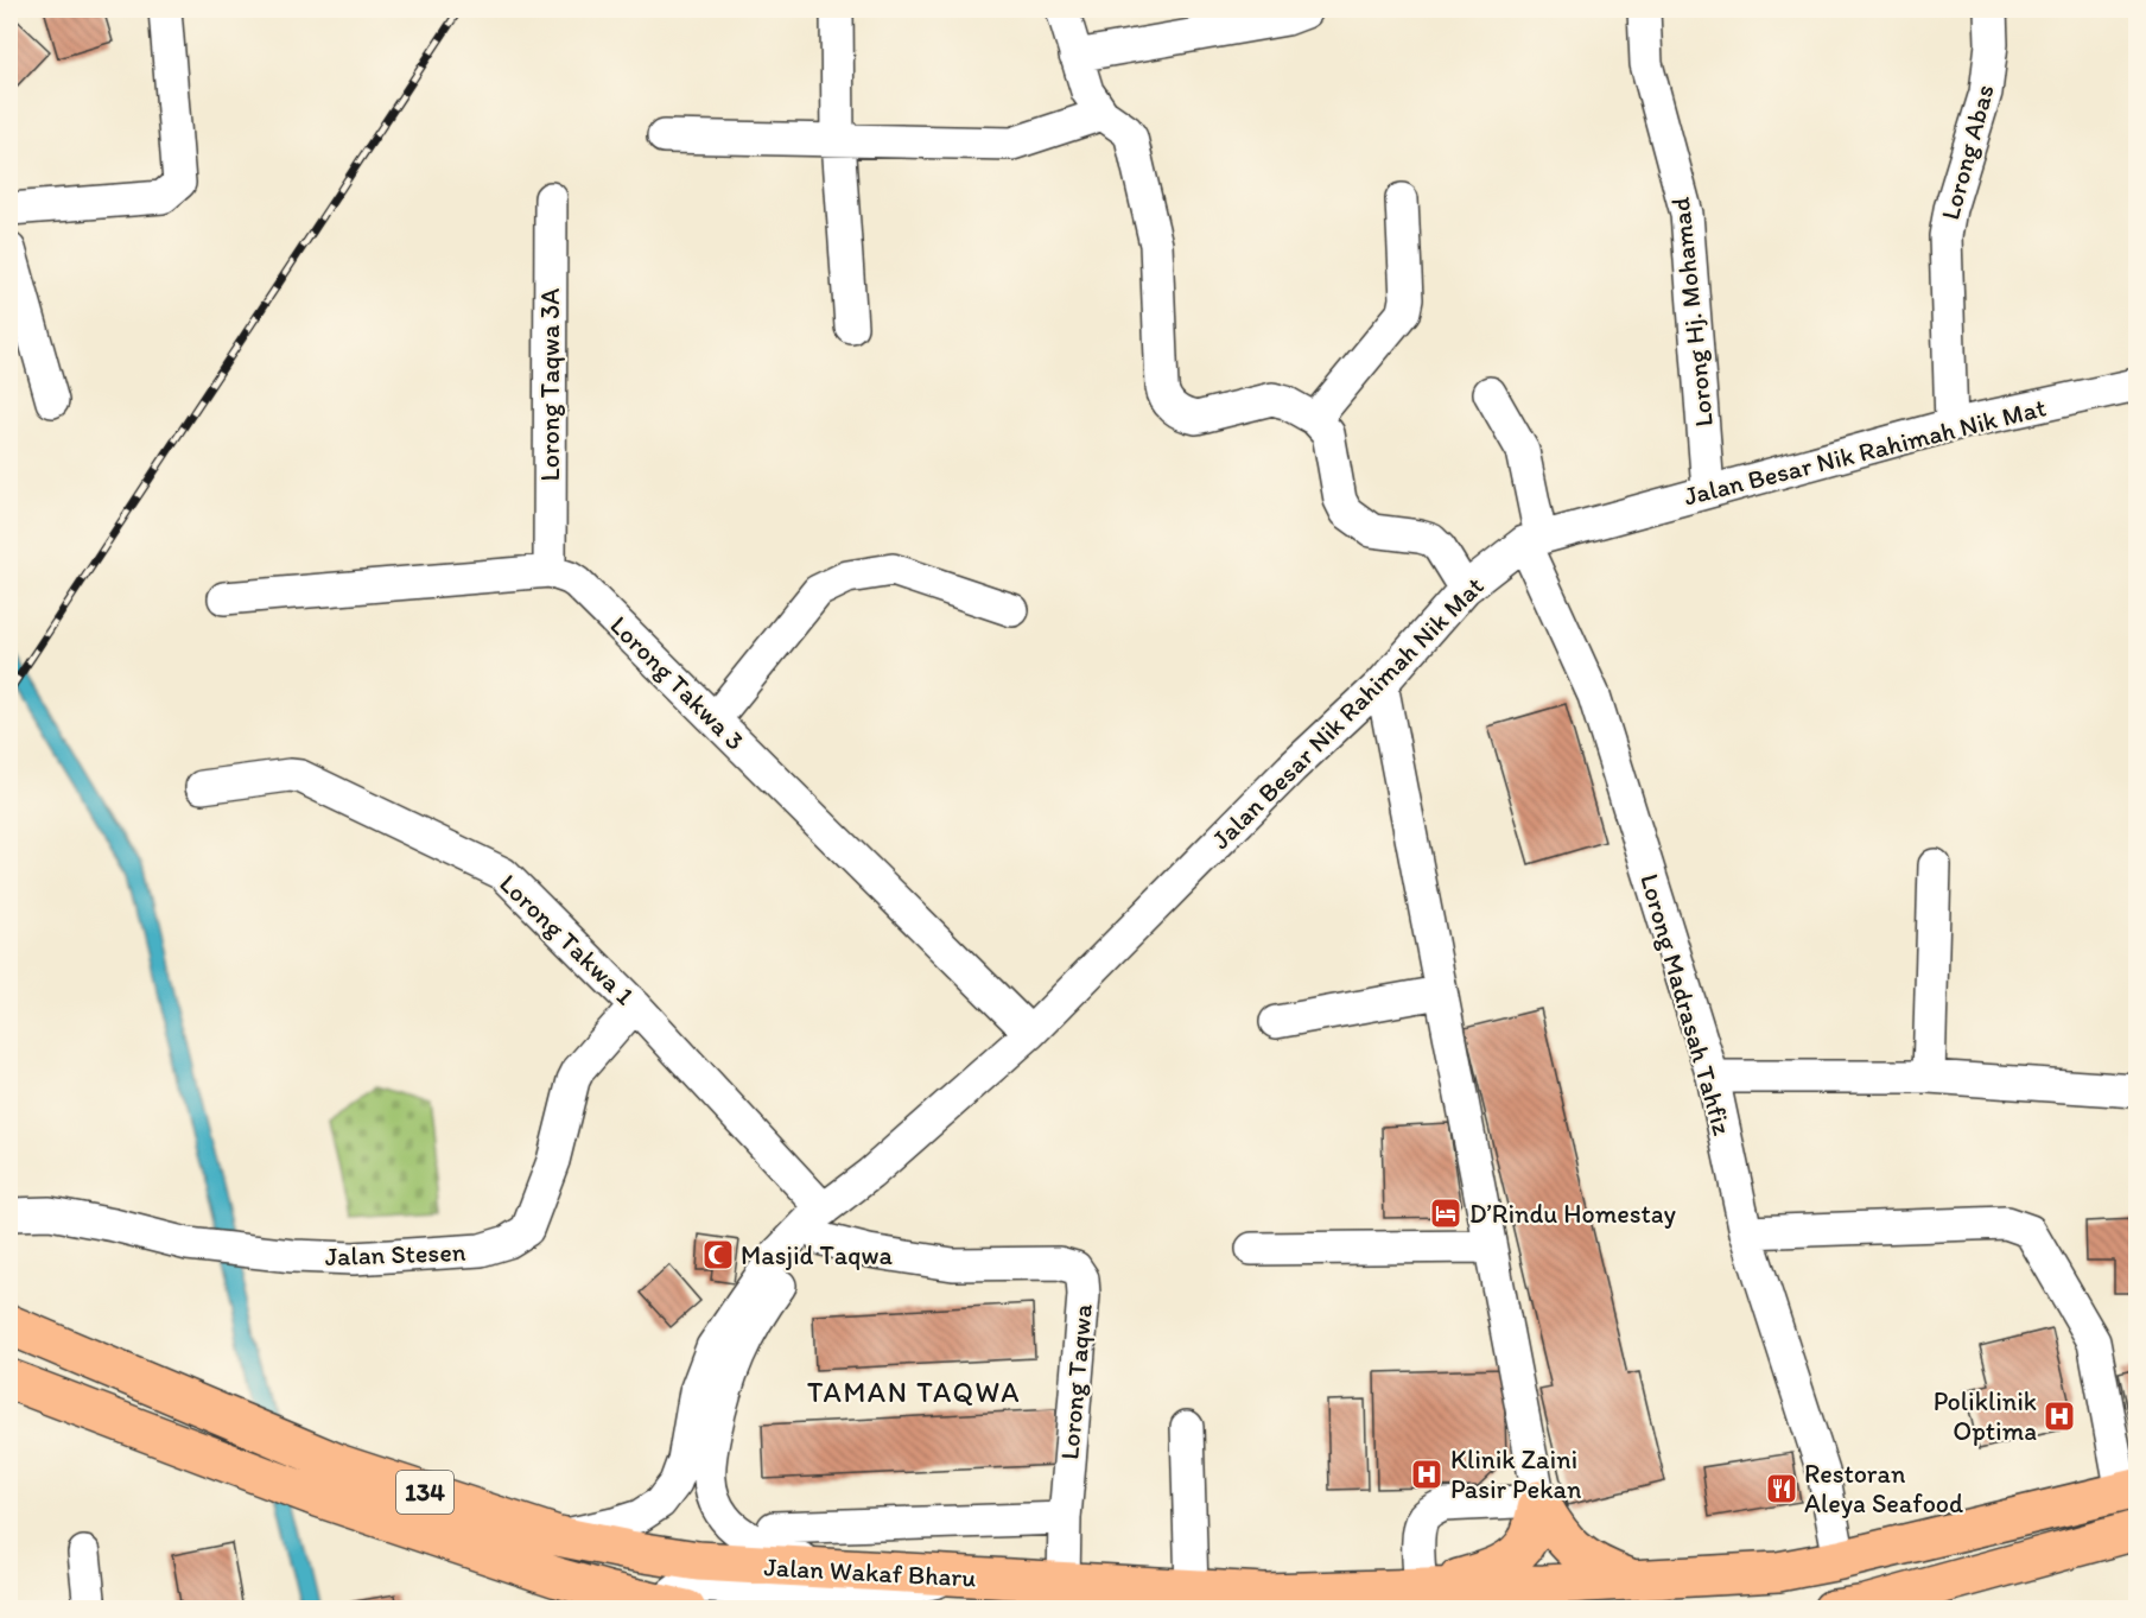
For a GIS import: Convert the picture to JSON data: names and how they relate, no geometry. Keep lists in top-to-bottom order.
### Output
{
  "streets": {
    "main road": ["134", "Jalan Wakaf Bharu"],
    "street": [
      "Lorong Abas",
      "Lorong Hj. Mohamad",
      "Lorong Taqwa 3A",
      "Jalan Besar Nik Rahimah Nik Mat",
      "Lorong Takwa 3",
      "Lorong Takwa 1",
      "Lorong Madrasah Tahfiz",
      "Jalan Stesen",
      "Lorong Taqwa"
    ]
  },
  "crossings": [
    ["Lorong Abas", "Jalan Besar Nik Rahimah Nik Mat"],
    ["Lorong Hj. Mohamad", "Jalan Besar Nik Rahimah Nik Mat"],
    ["Lorong Taqwa 3A", "Lorong Takwa 3"],
    ["Jalan Besar Nik Rahimah Nik Mat", "Lorong Takwa 3"],
    ["Jalan Besar Nik Rahimah Nik Mat", "Lorong Takwa 1"],
    ["Jalan Besar Nik Rahimah Nik Mat", "Lorong Madrasah Tahfiz"],
    ["Jalan Besar Nik Rahimah Nik Mat", "Lorong Taqwa"],
    ["Jalan Besar Nik Rahimah Nik Mat", "Jalan Wakaf Bharu"],
    ["Lorong Takwa 1", "Jalan Stesen"],
    ["Lorong Takwa 1", "Lorong Taqwa"],
    ["Lorong Madrasah Tahfiz", "Jalan Wakaf Bharu"],
    ["Lorong Taqwa", "Jalan Wakaf Bharu"]
  ],
  "districts": ["TAMAN TAQWA"],
  "places": {
    "hotel": ["D’Rindu Homestay"],
    "mosque": ["Masjid Taqwa"],
    "hospital": ["Poliklinik Optima", "Klinik Zaini Pasir Pekan"],
    "restaurant": ["Restoran Aleya Seafood"]
  }
}
